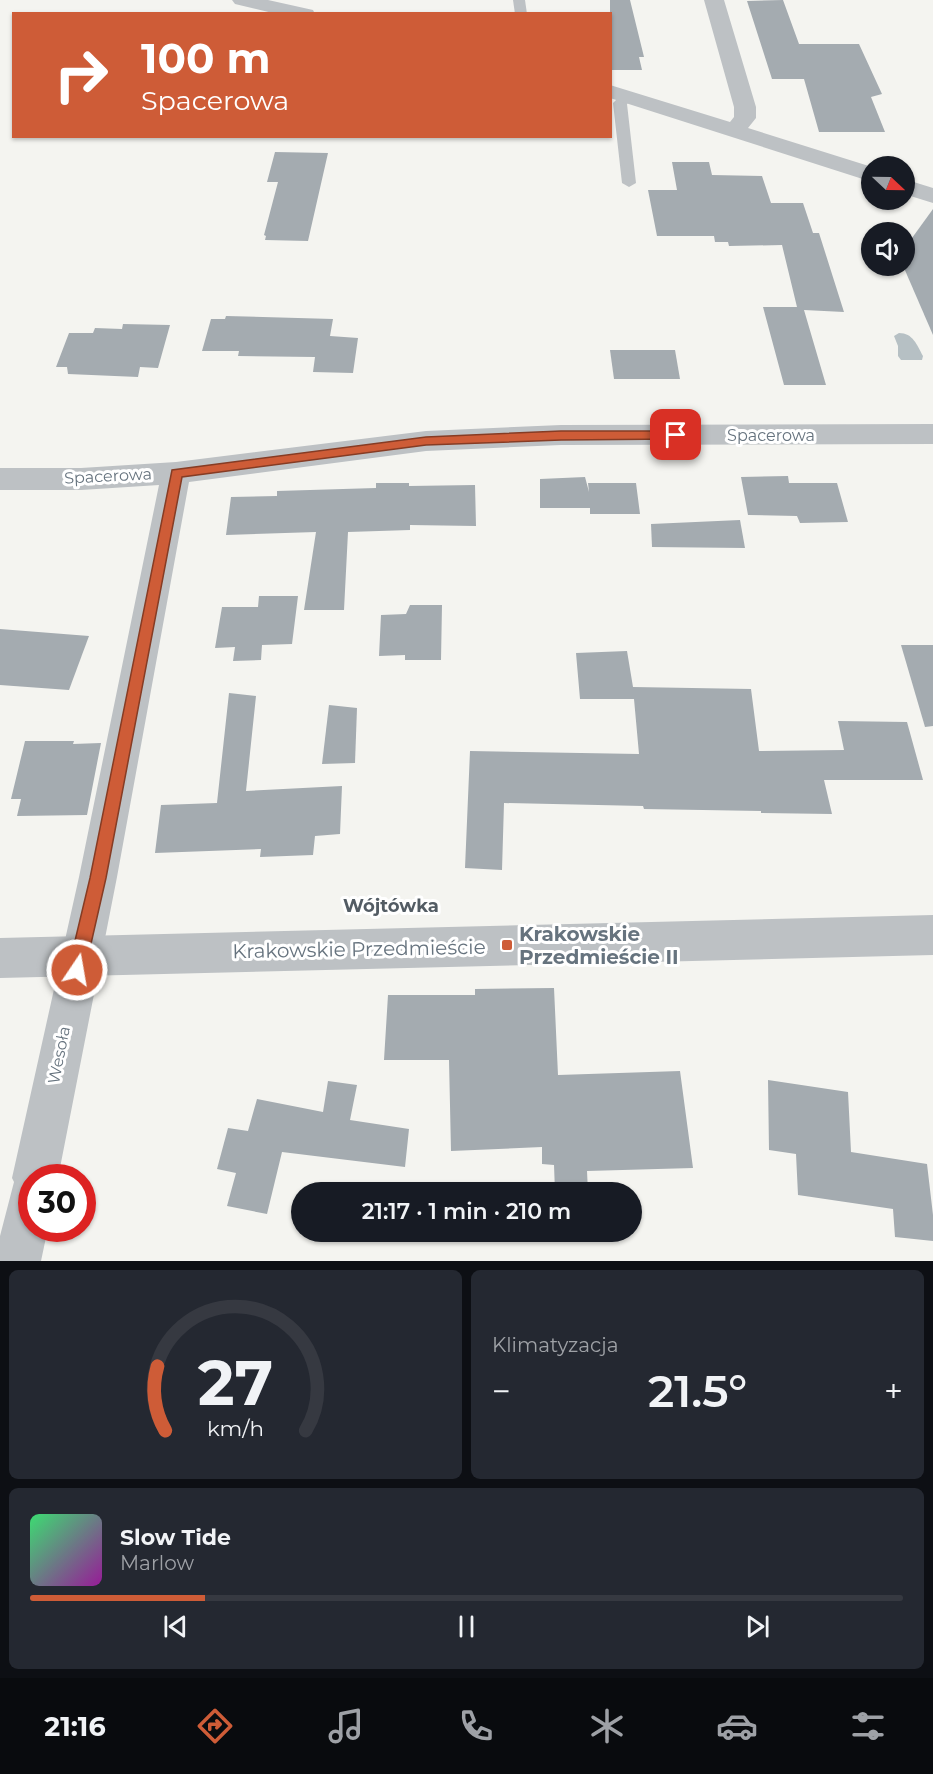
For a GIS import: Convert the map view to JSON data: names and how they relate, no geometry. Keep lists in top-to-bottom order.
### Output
{
  "streets": {
    "street": ["Spacerowa", "Krakowskie Przedmieście", "Wesoła"]
  },
  "crossings": [
    ["Spacerowa", "Wesoła"],
    ["Krakowskie Przedmieście", "Wesoła"]
  ],
  "districts": ["Wójtówka"],
  "places": {
    "transit": ["Krakowskie Przedmieście II"]
  },
  "north": "right",
  "page": {
    "turn": ["100 m", "Spacerowa"],
    "limit": "30",
    "trip": "21:17 · 1 min · 210 m",
    "tile": "Klimatyzacja",
    "heat": ["−", "21.5°", "+"],
    "song": ["Slow Tide", "Marlow"],
    "tabs": "21:16",
    "gauge": ["27", "km/h"]
  }
}
